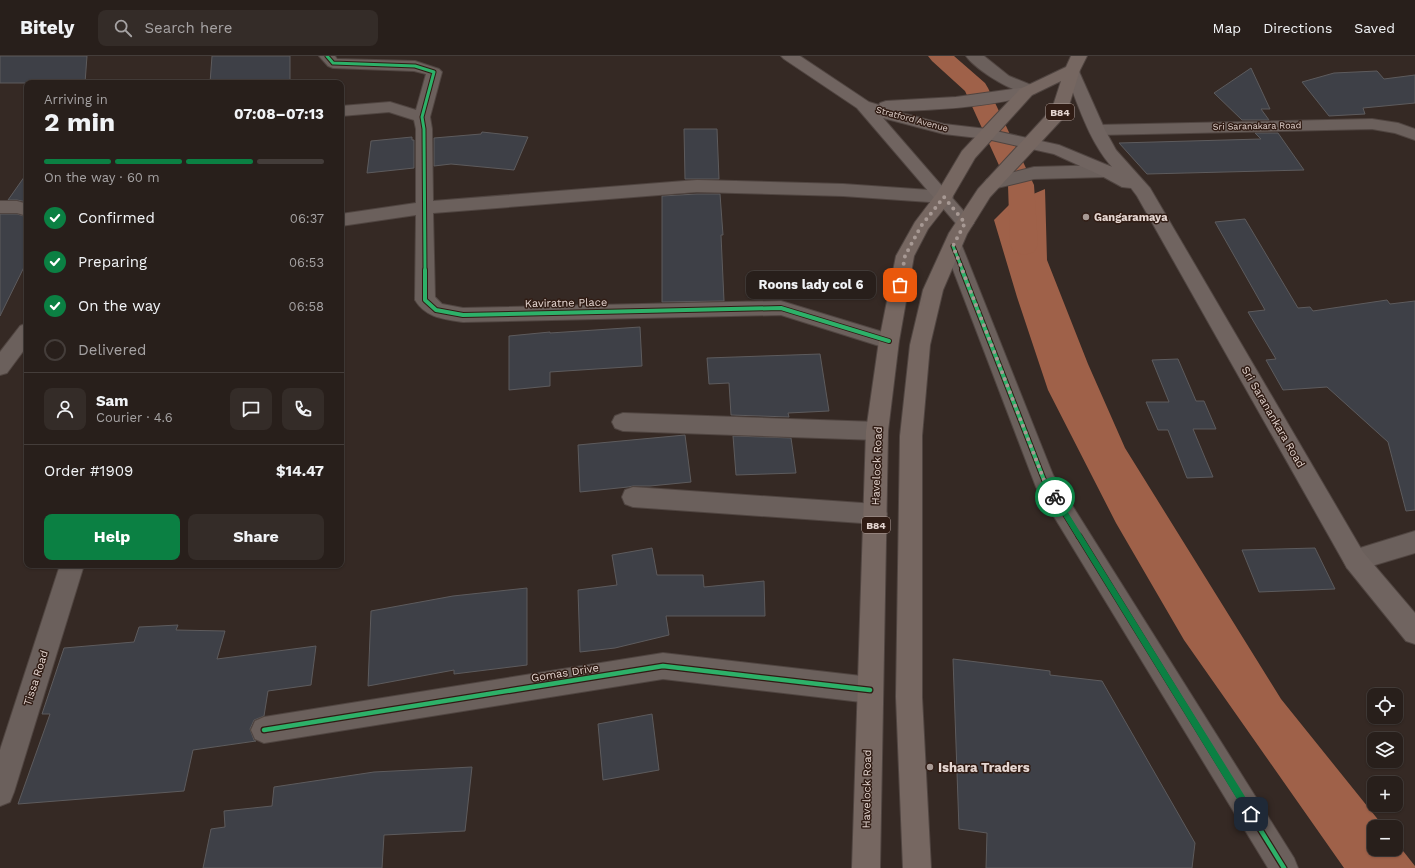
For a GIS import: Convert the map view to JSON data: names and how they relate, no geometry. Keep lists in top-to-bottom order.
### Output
{
  "streets": {
    "main road": [
      "B84",
      "Stratford Avenue",
      "Sri Saranankara Road",
      "Havelock Road"
    ],
    "street": [
      "Sri Saranakara Road",
      "Kaviratne Place",
      "Gomas Drive",
      "Tissa Road"
    ]
  },
  "crossings": [
    ["B84", "Stratford Avenue"],
    ["B84", "Sri Saranankara Road"],
    ["B84", "Havelock Road"],
    ["Stratford Avenue", "Havelock Road"],
    ["Sri Saranakara Road", "Sri Saranankara Road"],
    ["Kaviratne Place", "Havelock Road"],
    ["Havelock Road", "Gomas Drive"]
  ],
  "places": ["Gangaramaya", "Roons lady col 6", "Ishara Traders"],
  "page": {
    "header": "Bitely",
    "search": "Search here",
    "nav": ["Map", "Directions", "Saved"],
    "heading": ["2 min", "Arriving in", "07:08–07:13"],
    "panel": [
      "Sam",
      "Courier · 4.6",
      "Order #1909",
      "$14.47"
    ],
    "bar": "On the way · 60 m",
    "list": [
      ["Confirmed", "06:37"],
      ["Preparing", "06:53"],
      ["On the way", "06:58"],
      "Delivered"
    ],
    "bubble": "Roons lady col 6",
    "buttons": ["Help", "Share"],
    "map_buttons": ["+", "−"]
  }
}
